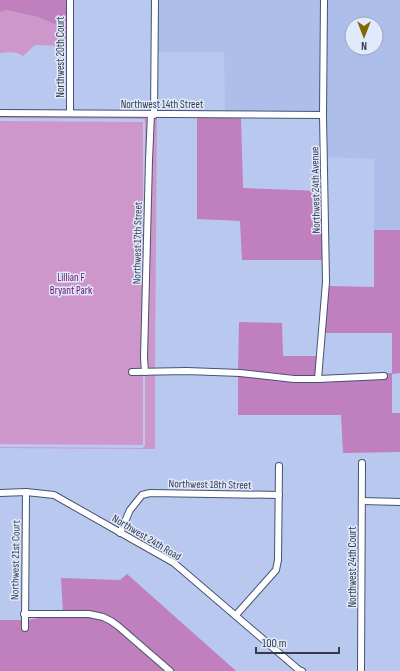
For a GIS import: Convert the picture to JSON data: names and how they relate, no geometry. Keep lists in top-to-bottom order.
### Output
{
  "streets": {
    "street": [
      "Northwest 20th Court",
      "Northwest 14th Street",
      "Northwest 24th Avenue",
      "Northwest 17th Street",
      "Northwest 18th Street",
      "Northwest 24th Road",
      "Northwest 21st Court",
      "Northwest 24th Court"
    ]
  },
  "crossings": [
    ["Northwest 20th Court", "Northwest 14th Street"],
    ["Northwest 14th Street", "Northwest 24th Avenue"],
    ["Northwest 14th Street", "Northwest 17th Street"],
    ["Northwest 18th Street", "Northwest 24th Road"],
    ["Northwest 24th Road", "Northwest 21st Court"]
  ],
  "parks": ["Lillian F Bryant Park"],
  "scale_bar": "100 m",
  "north": "bottom"
}
